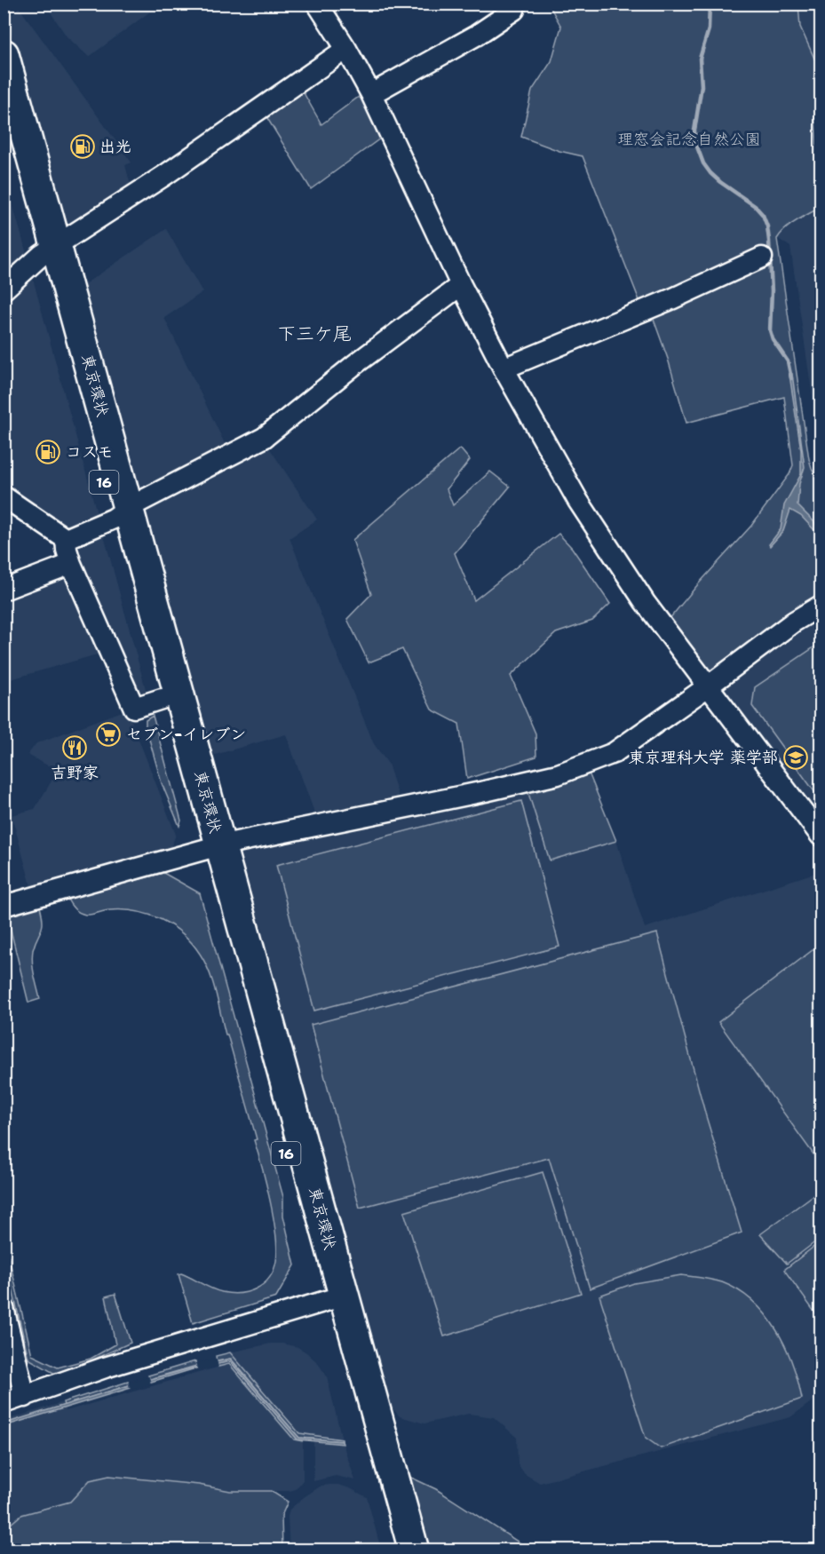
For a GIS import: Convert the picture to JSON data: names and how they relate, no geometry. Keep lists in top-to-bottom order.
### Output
{
  "streets": {
    "highway": ["東京環状", "16"]
  },
  "districts": ["下三ケ尾"],
  "parks": ["理窓会記念自然公園"],
  "places": {
    "fuel station": ["出光", "コスモ"],
    "supermarket": ["セブン-イレブン"],
    "restaurant": ["吉野家"],
    "school or university": ["東京理科大学 薬学部"]
  }
}
